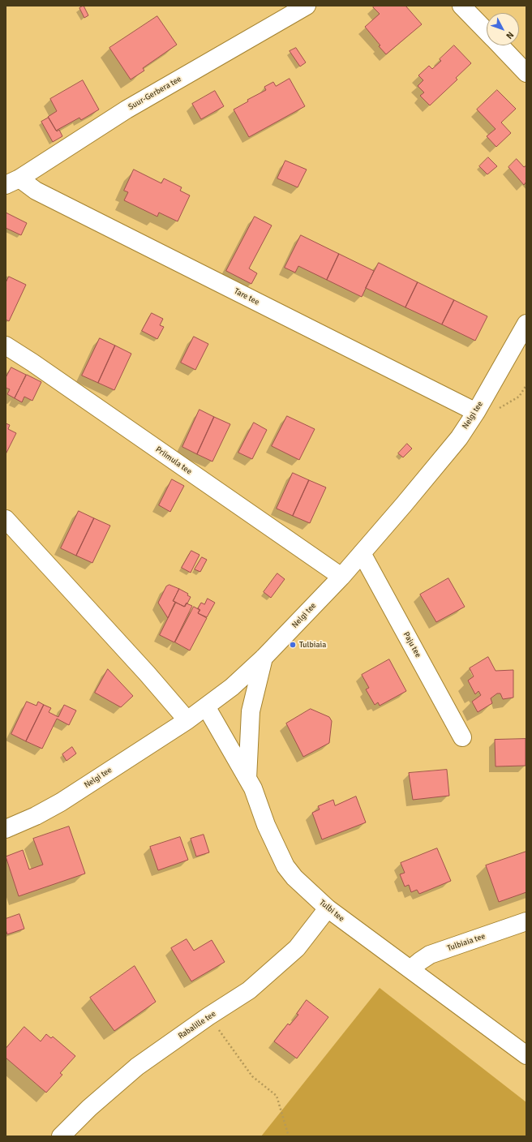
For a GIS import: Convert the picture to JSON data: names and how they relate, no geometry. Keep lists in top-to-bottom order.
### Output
{
  "streets": {
    "street": [
      "Suur-Gerbera tee",
      "Tare tee",
      "Nelgi tee",
      "Priimula tee",
      "Paju tee",
      "Tulbi tee",
      "Tulbiaia tee",
      "Rabalille tee"
    ]
  },
  "crossings": [
    ["Suur-Gerbera tee", "Tare tee"],
    ["Tare tee", "Nelgi tee"],
    ["Nelgi tee", "Priimula tee"],
    ["Nelgi tee", "Paju tee"],
    ["Nelgi tee", "Tulbi tee"],
    ["Tulbi tee", "Tulbiaia tee"],
    ["Tulbi tee", "Rabalille tee"]
  ],
  "places": ["Tulbiaia"],
  "north": "bottom right"
}
